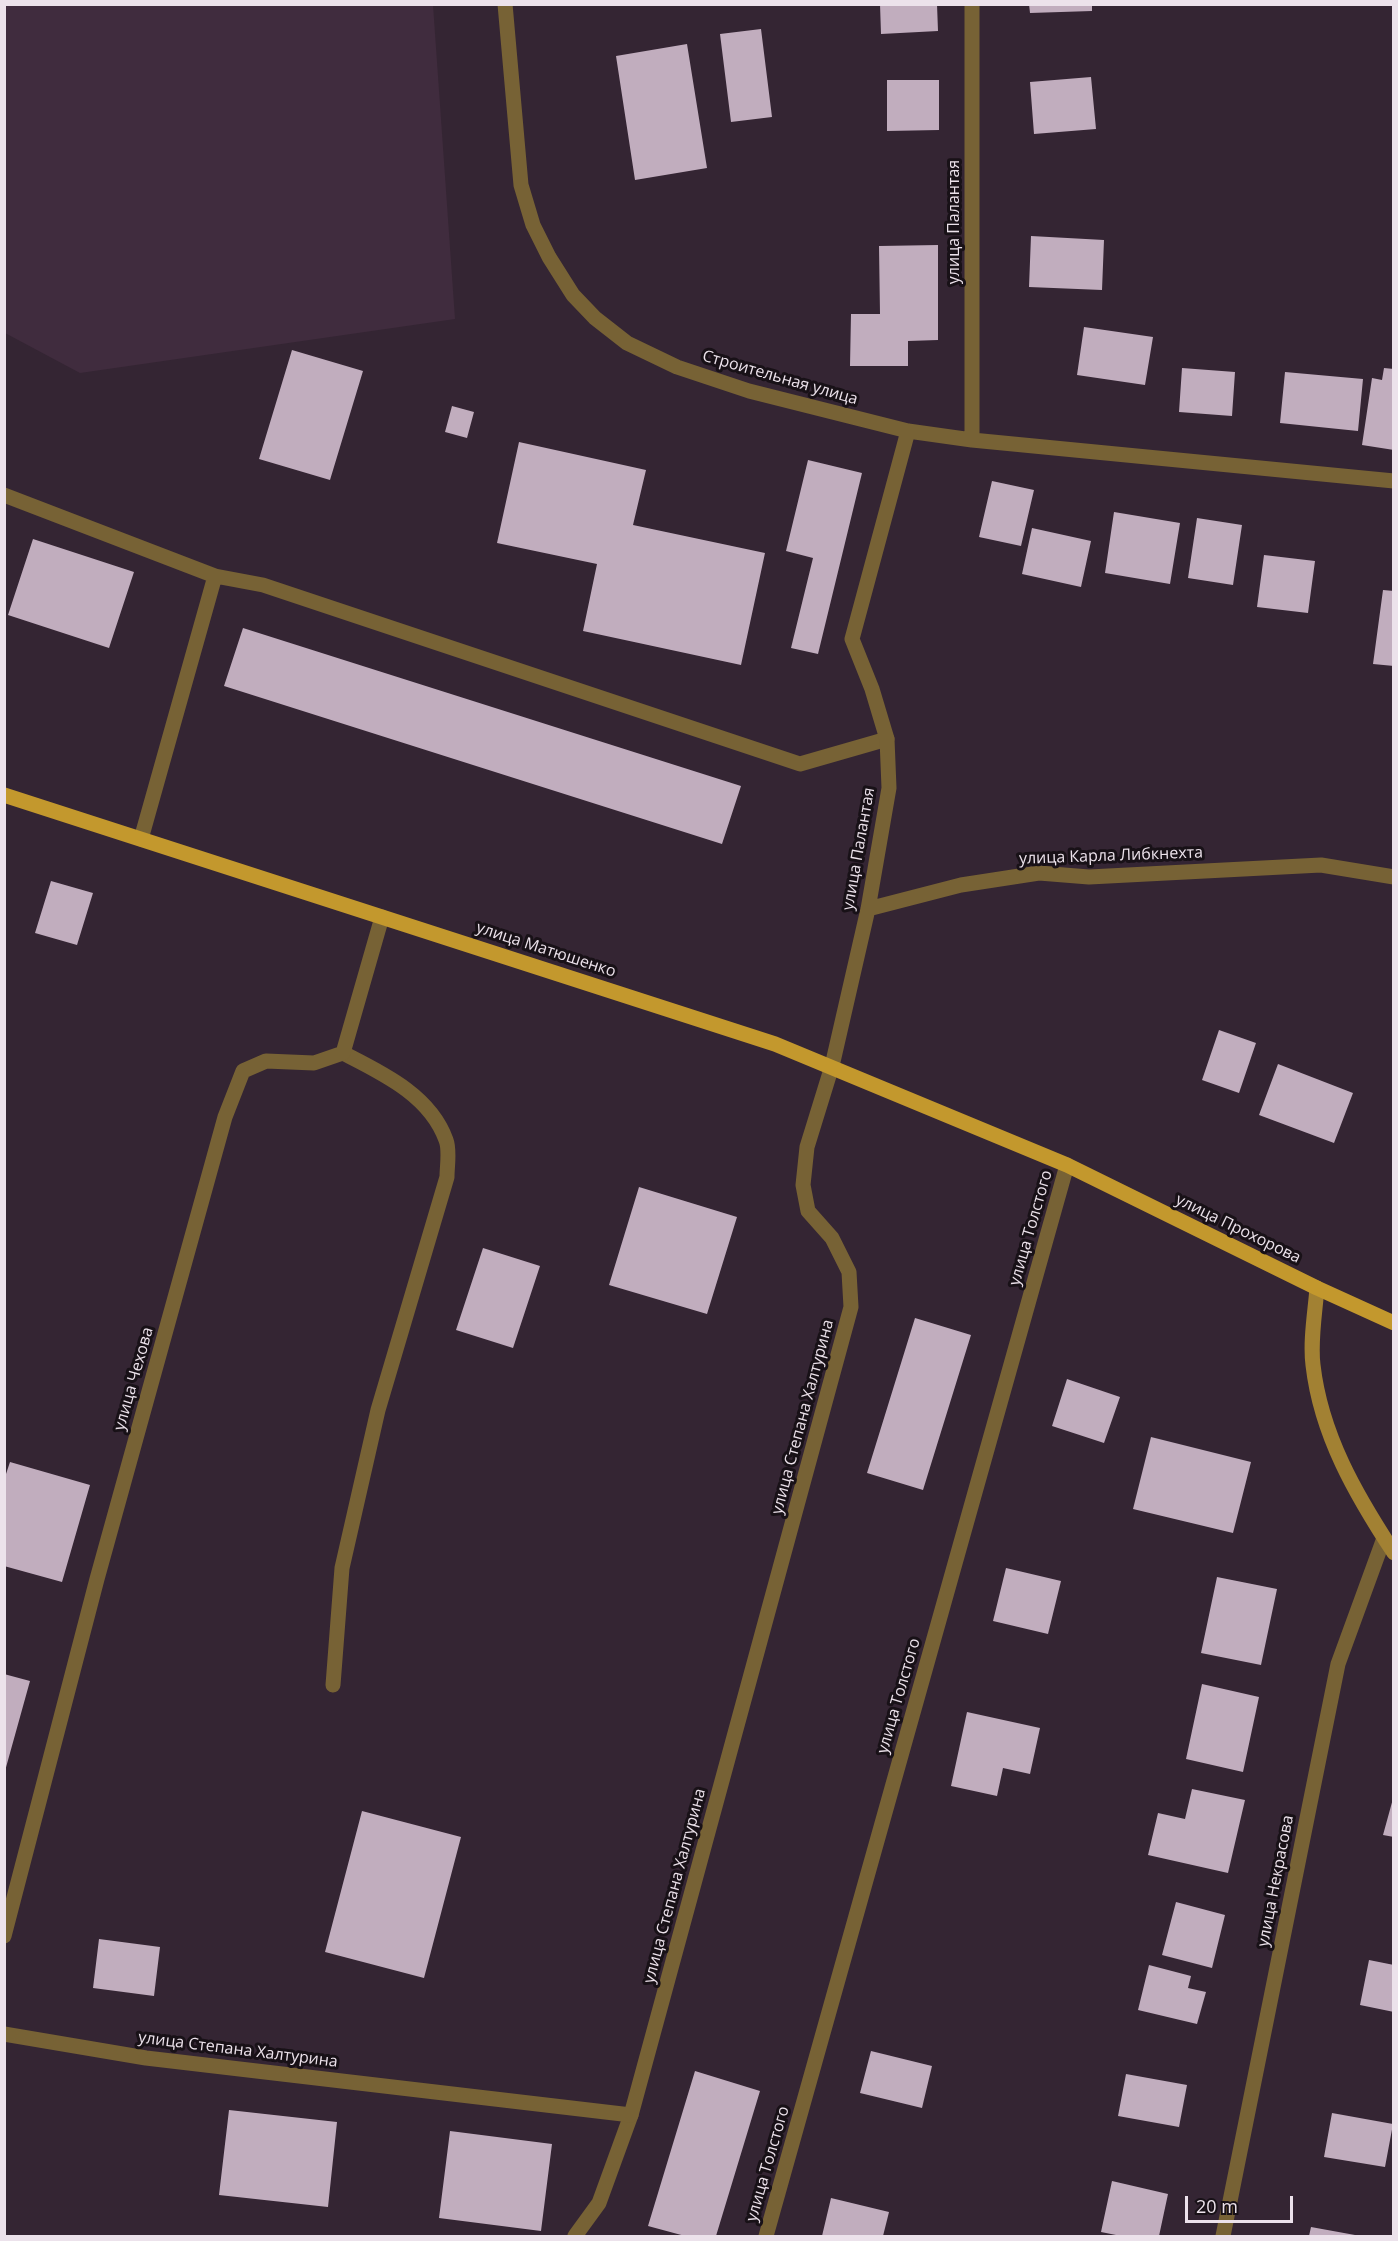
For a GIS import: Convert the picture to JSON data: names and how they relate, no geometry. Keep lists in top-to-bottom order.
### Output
{
  "streets": {
    "main road": ["улица Матюшенко", "улица Прохорова"],
    "street": [
      "улица Палантая",
      "Строительная улица",
      "улица Карла Либкнехта",
      "улица Толстого",
      "улица Чехова",
      "улица Степана Халтурина",
      "улица Некрасова"
    ]
  },
  "crossings": [
    ["улица Палантая", "Строительная улица"],
    ["улица Палантая", "улица Карла Либкнехта"],
    ["улица Палантая", "улица Матюшенко"],
    ["улица Палантая", "улица Степана Халтурина"],
    ["улица Матюшенко", "улица Толстого"],
    ["улица Матюшенко", "улица Прохорова"],
    ["улица Матюшенко", "улица Степана Халтурина"],
    ["улица Толстого", "улица Прохорова"]
  ],
  "scale_bar": "20 m"
}
